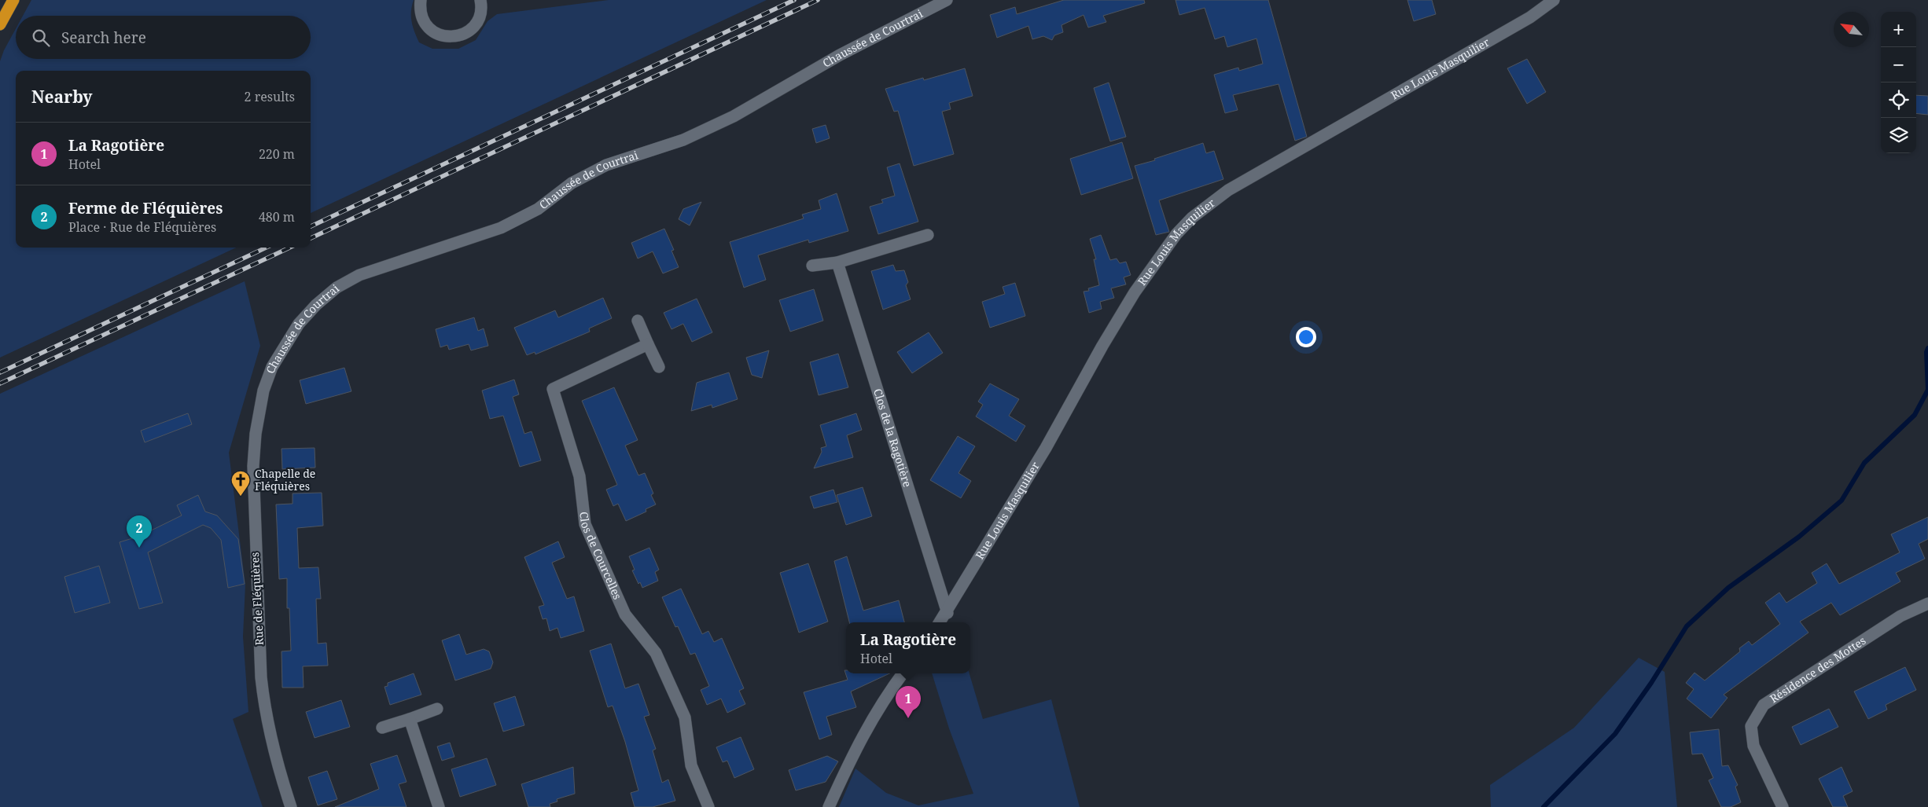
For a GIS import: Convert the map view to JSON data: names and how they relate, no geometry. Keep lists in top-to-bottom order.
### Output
{
  "streets": {
    "street": [
      "Chaussée de Courtrai",
      "Rue Louis Masquilier",
      "Clos de la Ragotière",
      "Clos de Courcelles",
      "Rue de Fléquières",
      "Résidence des Mottes"
    ]
  },
  "crossings": [
    ["Chaussée de Courtrai", "Rue de Fléquières"],
    ["Rue Louis Masquilier", "Clos de la Ragotière"]
  ],
  "places": {
    "church": ["Chapelle de Fléquières"]
  },
  "north": "top left",
  "page": {
    "map_buttons": ["+", "−"],
    "search": "Search here",
    "heading": ["Nearby", "2 results"],
    "list": [
      {
        "mark": "1",
        "name": "La Ragotière",
        "note": "Hotel",
        "value": "220 m"
      },
      {
        "mark": "2",
        "name": "Ferme de Fléquières",
        "note": "Place · Rue de Fléquières",
        "value": "480 m"
      }
    ],
    "pins": ["2", "1"],
    "popup": ["La Ragotière", "Hotel"]
  }
}
